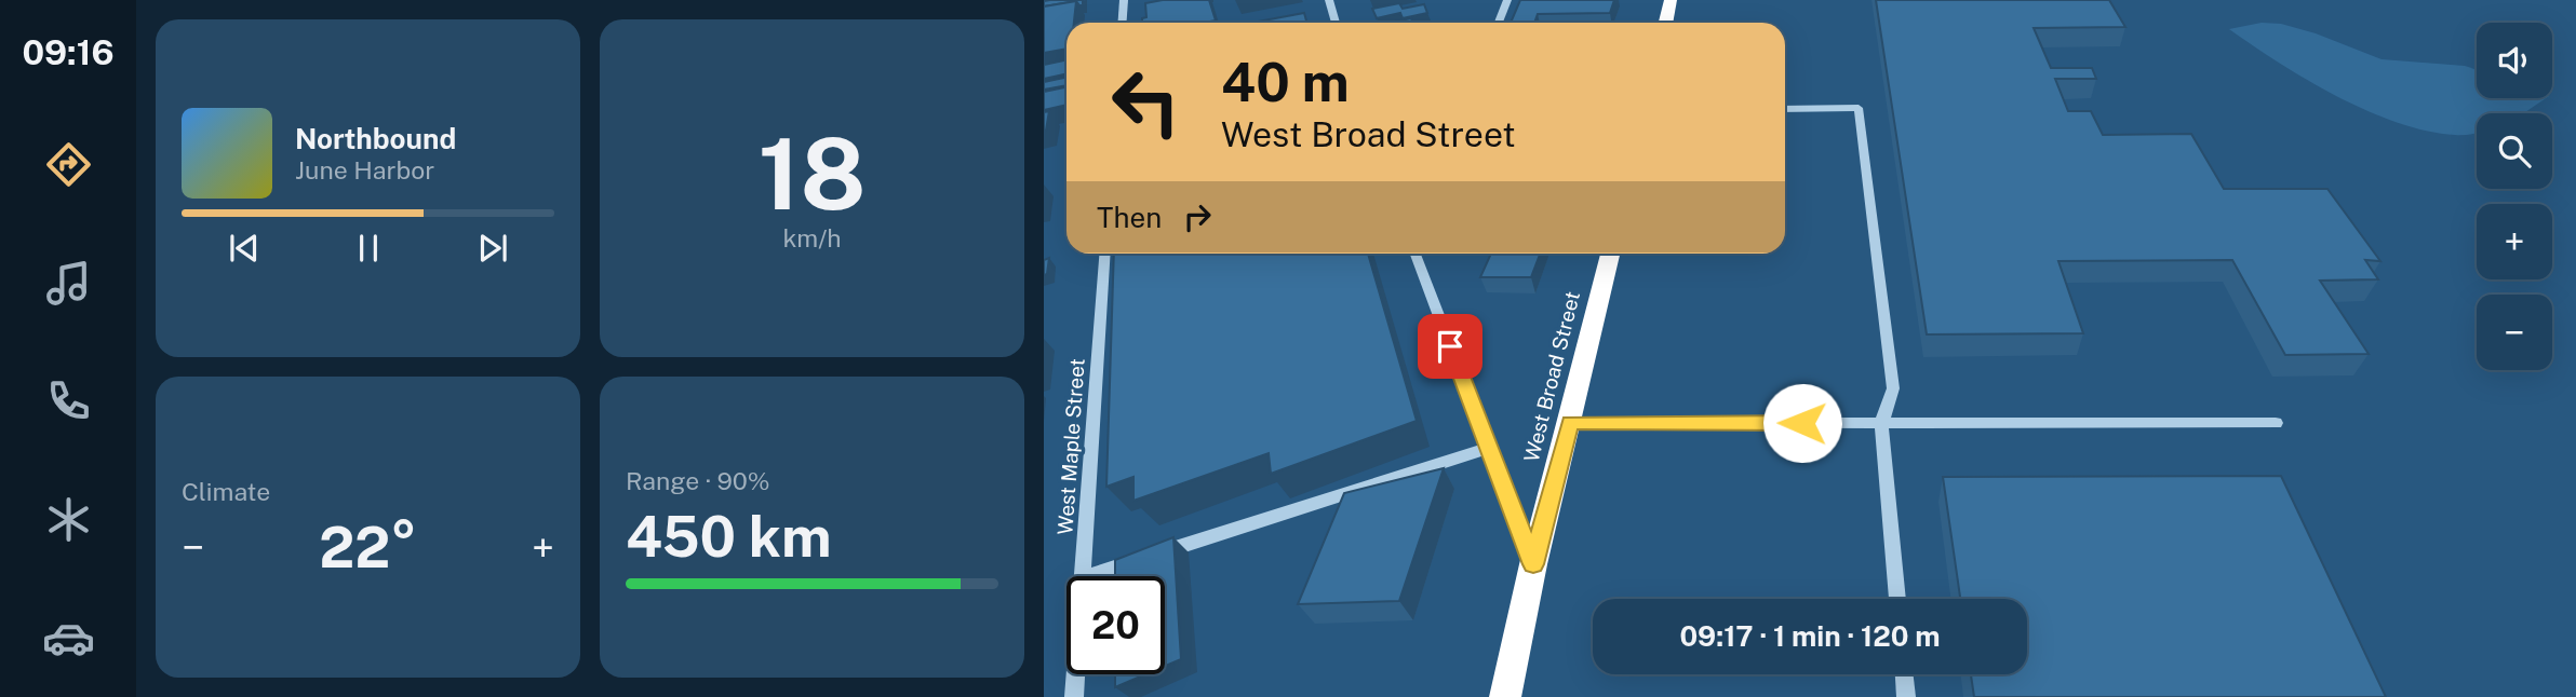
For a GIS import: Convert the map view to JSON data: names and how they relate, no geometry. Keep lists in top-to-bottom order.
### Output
{
  "streets": {
    "highway": ["West Broad Street"],
    "street": ["West Maple Street"]
  },
  "page": {
    "tabs": "09:16",
    "tile": [
      ["18", "km/h"],
      "Climate",
      ["Range · 90%", "450 km"]
    ],
    "map_buttons": ["+", "−"],
    "turn": ["40 m", "West Broad Street"],
    "song": ["Northbound", "June Harbor"],
    "then": "Then",
    "heat": ["−", "22°", "+"],
    "limit": "20",
    "trip": "09:17 · 1 min · 120 m"
  }
}
